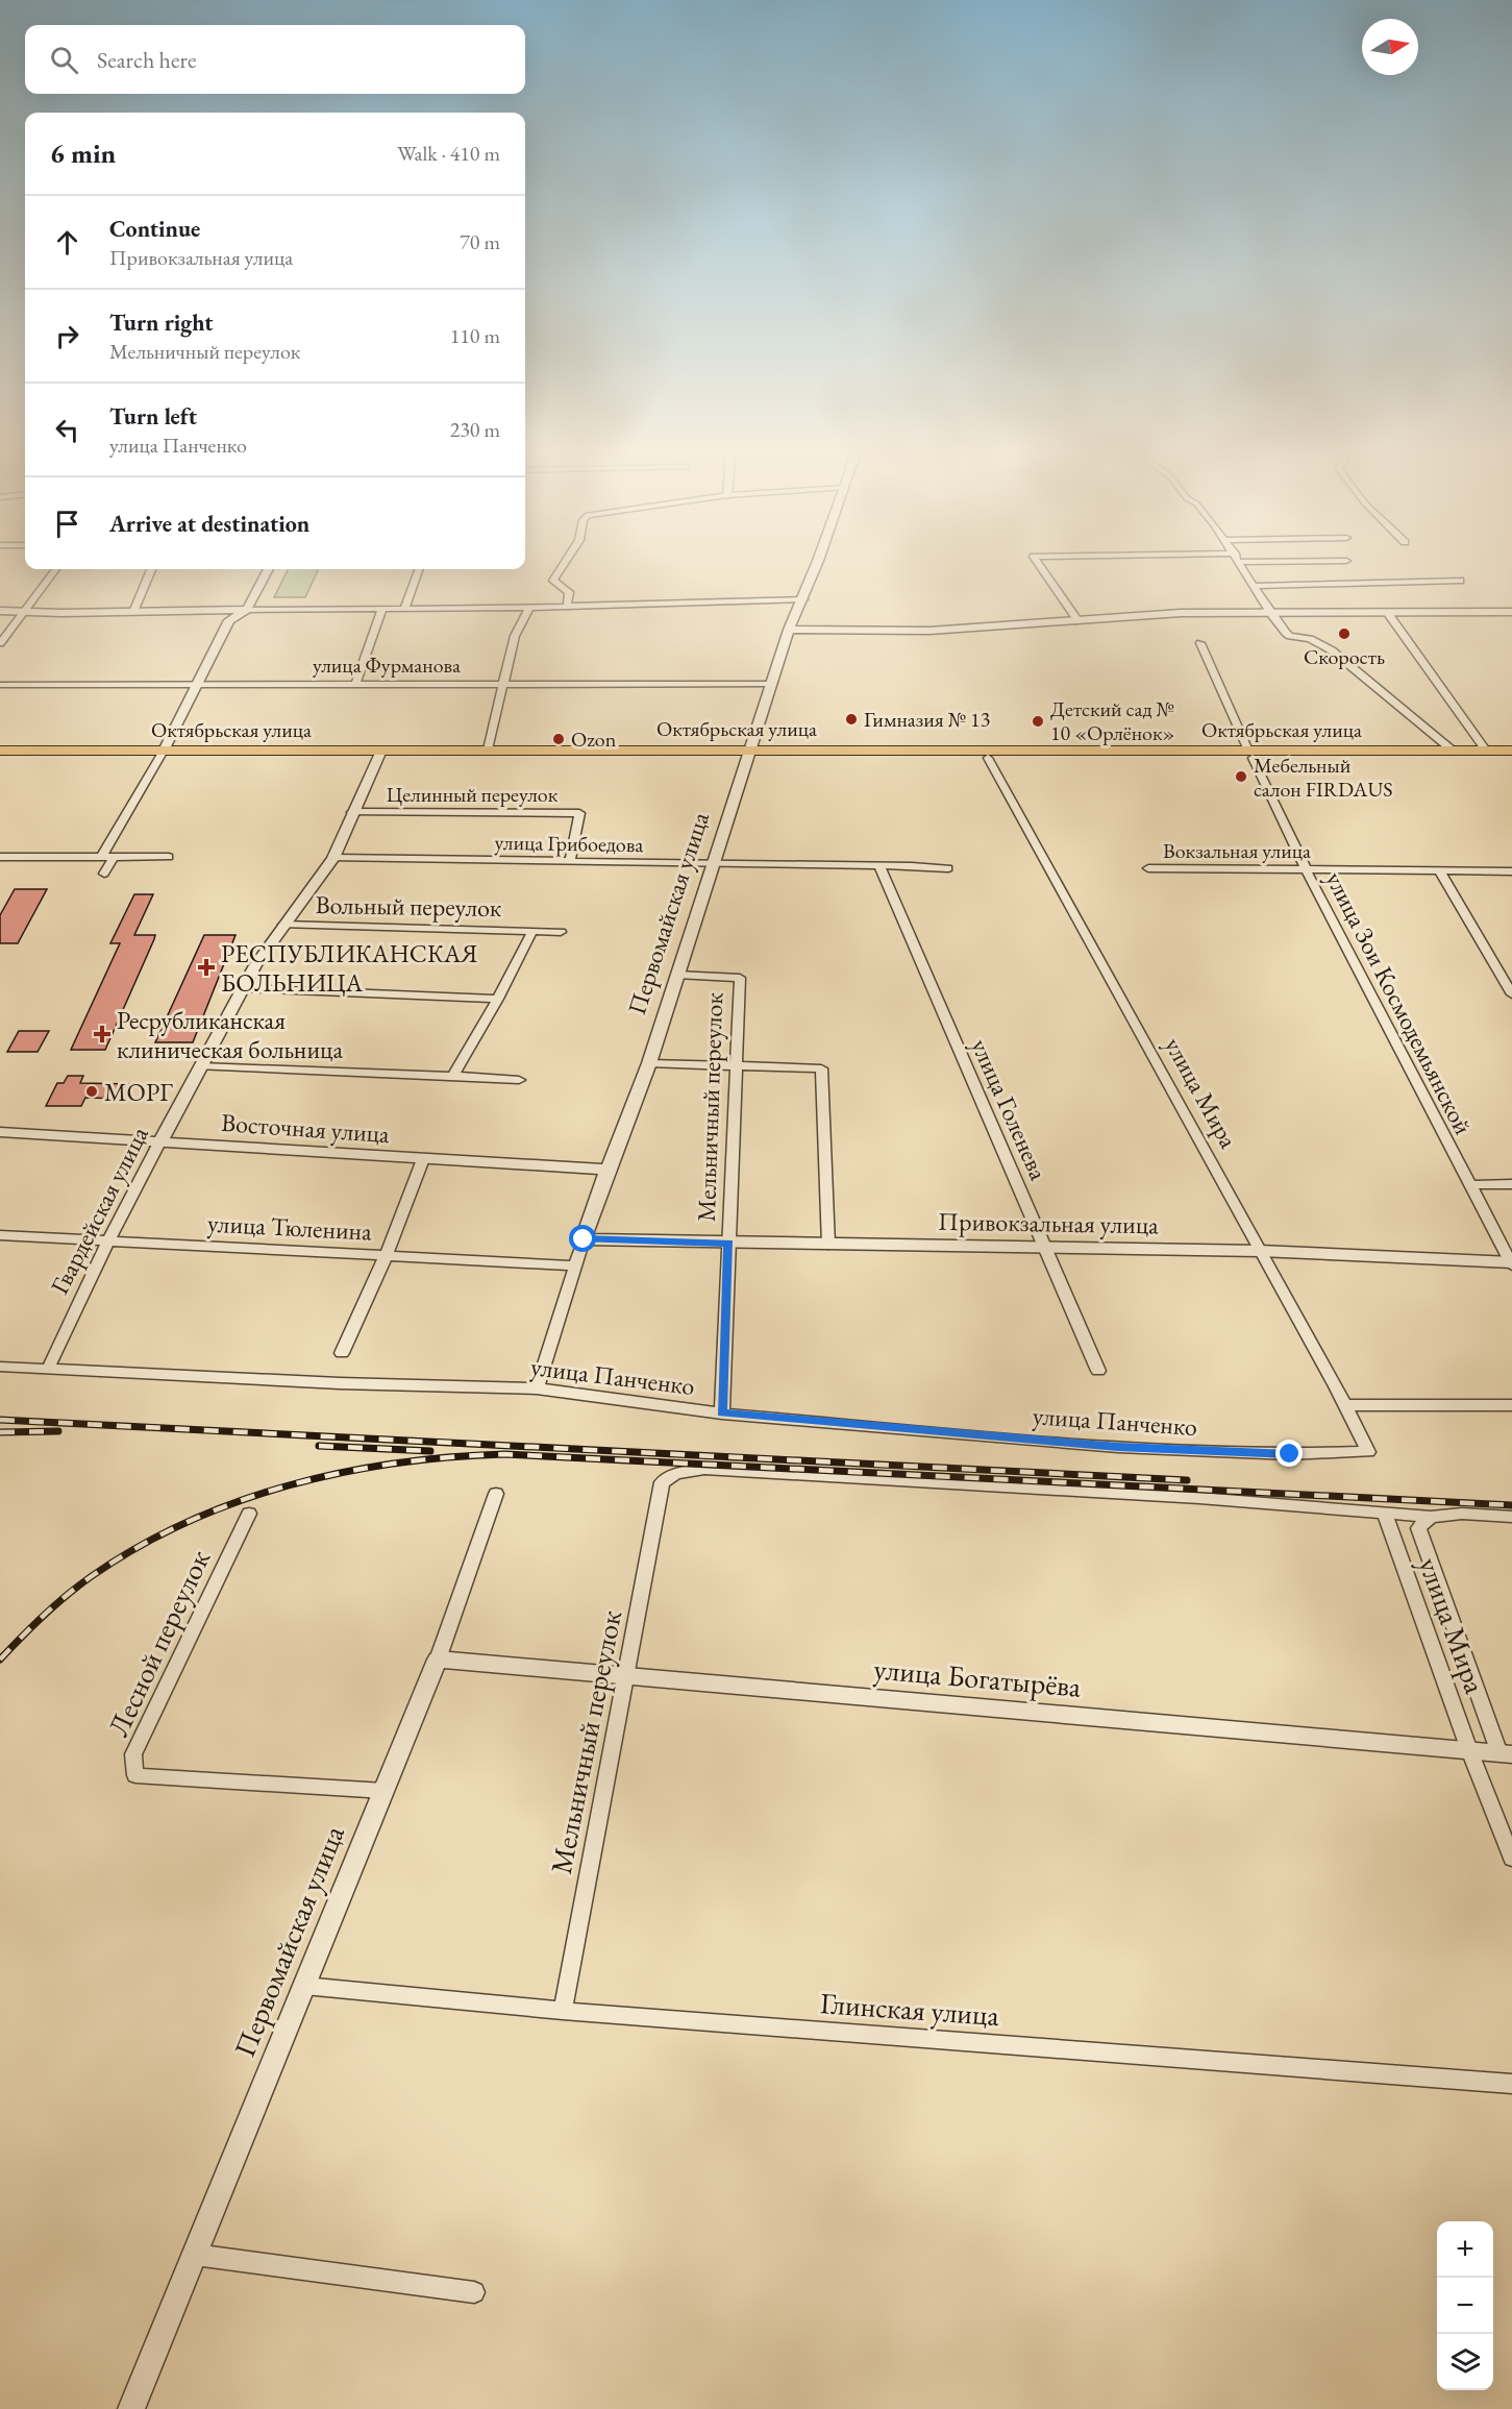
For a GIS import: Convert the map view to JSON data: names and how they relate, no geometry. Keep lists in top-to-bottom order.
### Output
{
  "streets": {
    "main road": ["Октябрьская улица"],
    "street": [
      "улица Фурманова",
      "Целинный переулок",
      "улица Грибоедова",
      "Вокзальная улица",
      "Вольный переулок",
      "Первомайская улица",
      "улица Зои Космодемьянской",
      "улица Мира",
      "Мельничный переулок",
      "улица Голенева",
      "Восточная улица",
      "Гвардейская улица",
      "Привокзальная улица",
      "улица Тюленина",
      "улица Панченко",
      "Лесной переулок",
      "улица Богатырёва",
      "Глинская улица"
    ]
  },
  "crossings": [
    ["улица Фурманова", "Первомайская улица"],
    ["Октябрьская улица", "Первомайская улица"],
    ["Октябрьская улица", "улица Зои Космодемьянской"],
    ["Октябрьская улица", "улица Мира"],
    ["Октябрьская улица", "Гвардейская улица"],
    ["Целинный переулок", "улица Грибоедова"],
    ["Целинный переулок", "Гвардейская улица"],
    ["улица Грибоедова", "Первомайская улица"],
    ["улица Грибоедова", "улица Голенева"],
    ["улица Грибоедова", "Гвардейская улица"],
    ["Вокзальная улица", "улица Зои Космодемьянской"],
    ["Вольный переулок", "Гвардейская улица"],
    ["Первомайская улица", "Мельничный переулок"],
    ["Первомайская улица", "Восточная улица"],
    ["Первомайская улица", "Привокзальная улица"],
    ["Первомайская улица", "улица Тюленина"],
    ["Первомайская улица", "улица Панченко"],
    ["Первомайская улица", "Лесной переулок"],
    ["Первомайская улица", "улица Богатырёва"],
    ["Первомайская улица", "Глинская улица"],
    ["улица Зои Космодемьянской", "Привокзальная улица"],
    ["улица Мира", "Мельничный переулок"],
    ["улица Мира", "Привокзальная улица"],
    ["улица Мира", "улица Панченко"],
    ["улица Мира", "улица Богатырёва"],
    ["Мельничный переулок", "Привокзальная улица"],
    ["Мельничный переулок", "улица Панченко"],
    ["Мельничный переулок", "улица Богатырёва"],
    ["Мельничный переулок", "Глинская улица"],
    ["улица Голенева", "Привокзальная улица"],
    ["Восточная улица", "Гвардейская улица"],
    ["Гвардейская улица", "улица Тюленина"],
    ["Гвардейская улица", "улица Панченко"]
  ],
  "places": {
    "other": [
      "Скорость",
      "Гимназия № 13",
      "Детский сад № 10 «Орлёнок»",
      "Ozon",
      "Мебельный салон FIRDAUS",
      "МОРГ"
    ],
    "health": ["РЕСПУБЛИКАНСКАЯ БОЛЬНИЦА", "Ресрубликанская клиническая больница"]
  },
  "north": "right",
  "page": {
    "search": "Search here",
    "heading": ["6 min", "Walk · 410 m"],
    "list": [
      ["Continue", "Привокзальная улица", "70 m"],
      ["Turn right", "Мельничный переулок", "110 m"],
      ["Turn left", "улица Панченко", "230 m"],
      "Arrive at destination"
    ],
    "map_buttons": ["+", "−"]
  }
}
